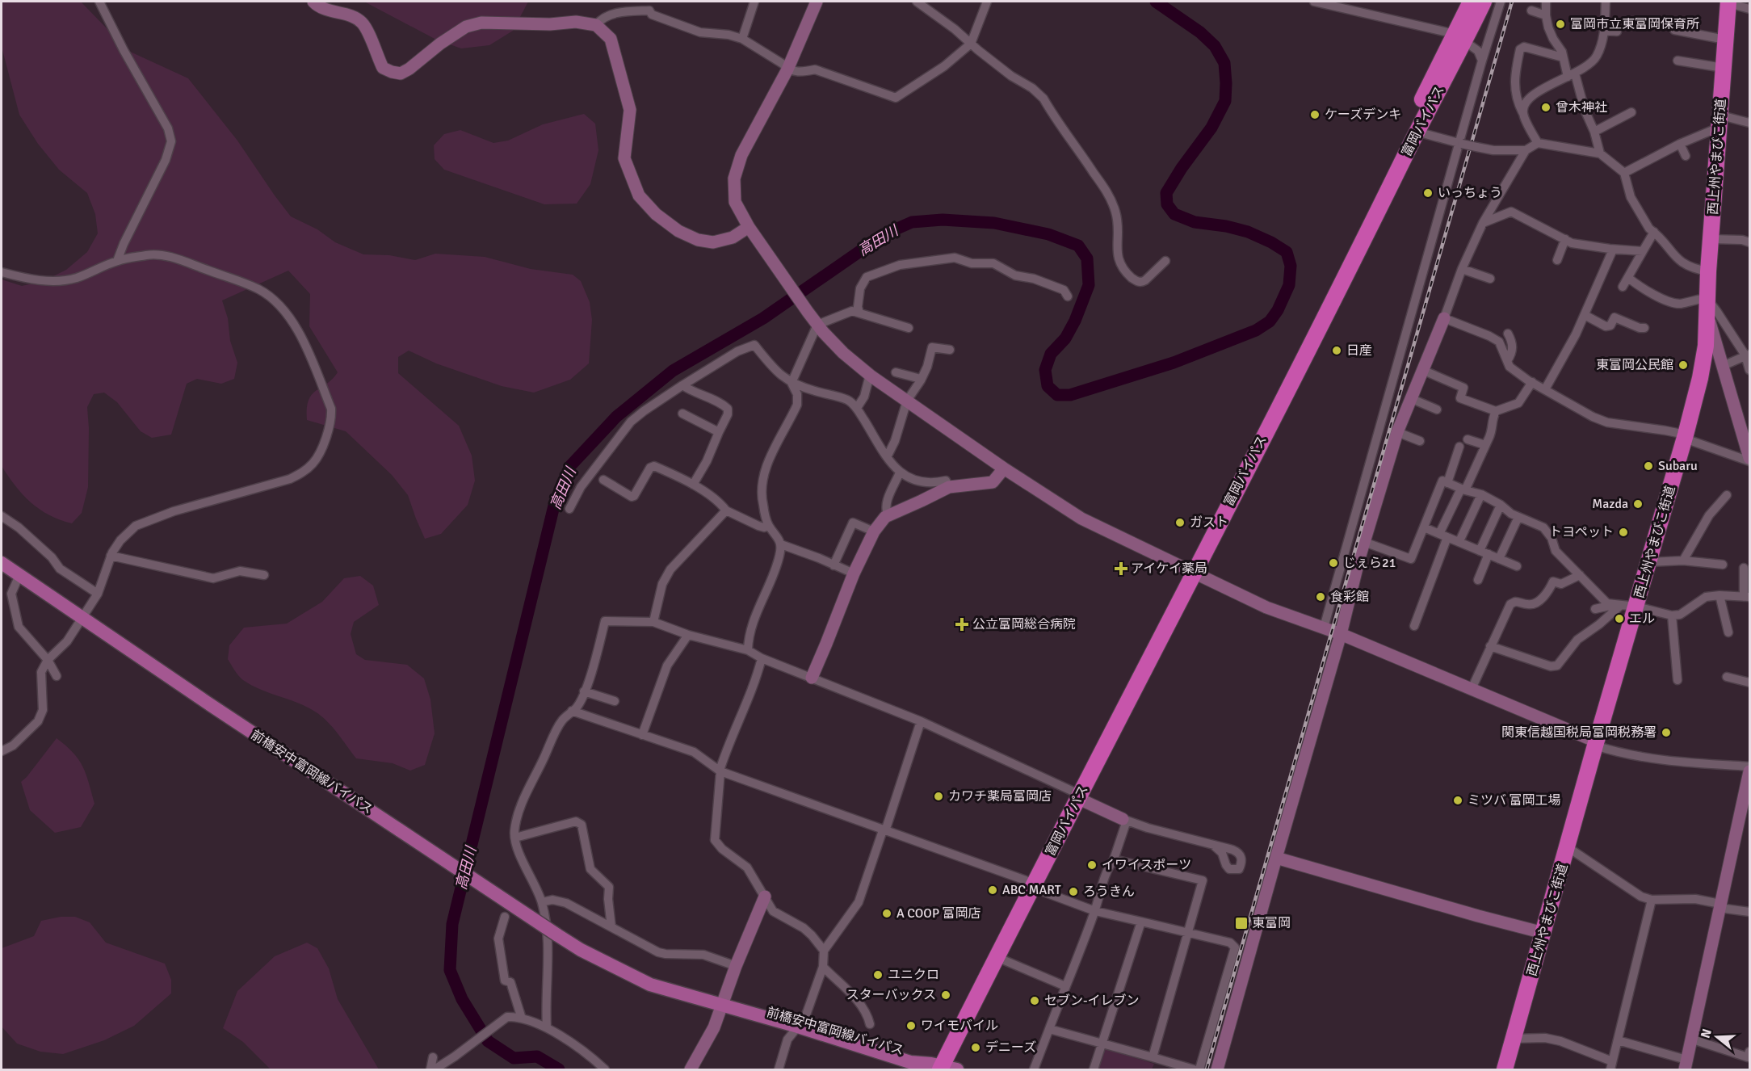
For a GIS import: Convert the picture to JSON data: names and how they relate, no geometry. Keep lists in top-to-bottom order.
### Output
{
  "streets": {
    "highway": ["富岡バイパス", "西上州やまびこ街道"],
    "main road": ["前橋安中富岡線バイパス"]
  },
  "crossings": [
    ["富岡バイパス", "前橋安中富岡線バイパス"]
  ],
  "water": ["高田川"],
  "places": {
    "other": [
      "富岡市立東富岡保育所",
      "曾木神社",
      "ケーズデンキ",
      "いっちょう",
      "日産",
      "東富岡公民館",
      "Subaru",
      "Mazda",
      "ガスト",
      "トヨペット",
      "じぇら21",
      "食彩館",
      "エル",
      "関東信越国税局富岡税務署",
      "カワチ薬局富岡店",
      "ミツバ 富岡工場",
      "イワイスポーツ",
      "ABC MART",
      "ろうきん",
      "A COOP 富岡店",
      "ユニクロ",
      "スターバックス",
      "セブン-イレブン",
      "ワイモバイル",
      "デニーズ"
    ],
    "health": ["アイケイ薬局", "公立富岡総合病院"],
    "transit": ["東富岡"]
  },
  "north": "left"
}
